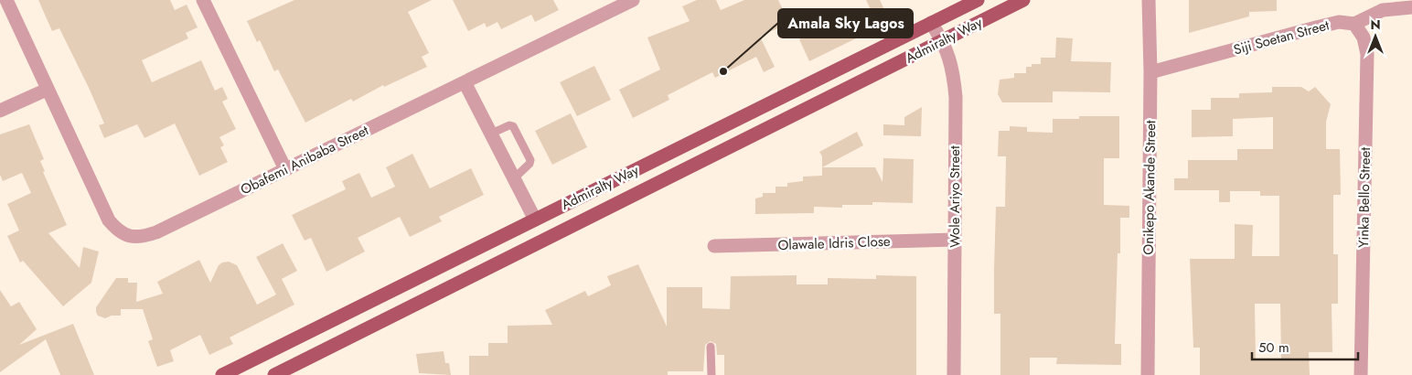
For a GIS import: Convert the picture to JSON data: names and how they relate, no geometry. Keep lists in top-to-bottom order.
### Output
{
  "streets": {
    "main road": ["Admiralty Way"],
    "street": [
      "Siji Soetan Street",
      "Obafemi Anibaba Street",
      "Onikepo Akande Street",
      "Wole Ariyo Street",
      "Yinka Bello Street",
      "Olawale Idris Close"
    ]
  },
  "crossings": [
    ["Siji Soetan Street", "Onikepo Akande Street"],
    ["Siji Soetan Street", "Yinka Bello Street"],
    ["Admiralty Way", "Wole Ariyo Street"],
    ["Wole Ariyo Street", "Olawale Idris Close"]
  ],
  "places": ["Amala Sky Lagos"],
  "scale_bar": "50 m",
  "north": "top"
}
